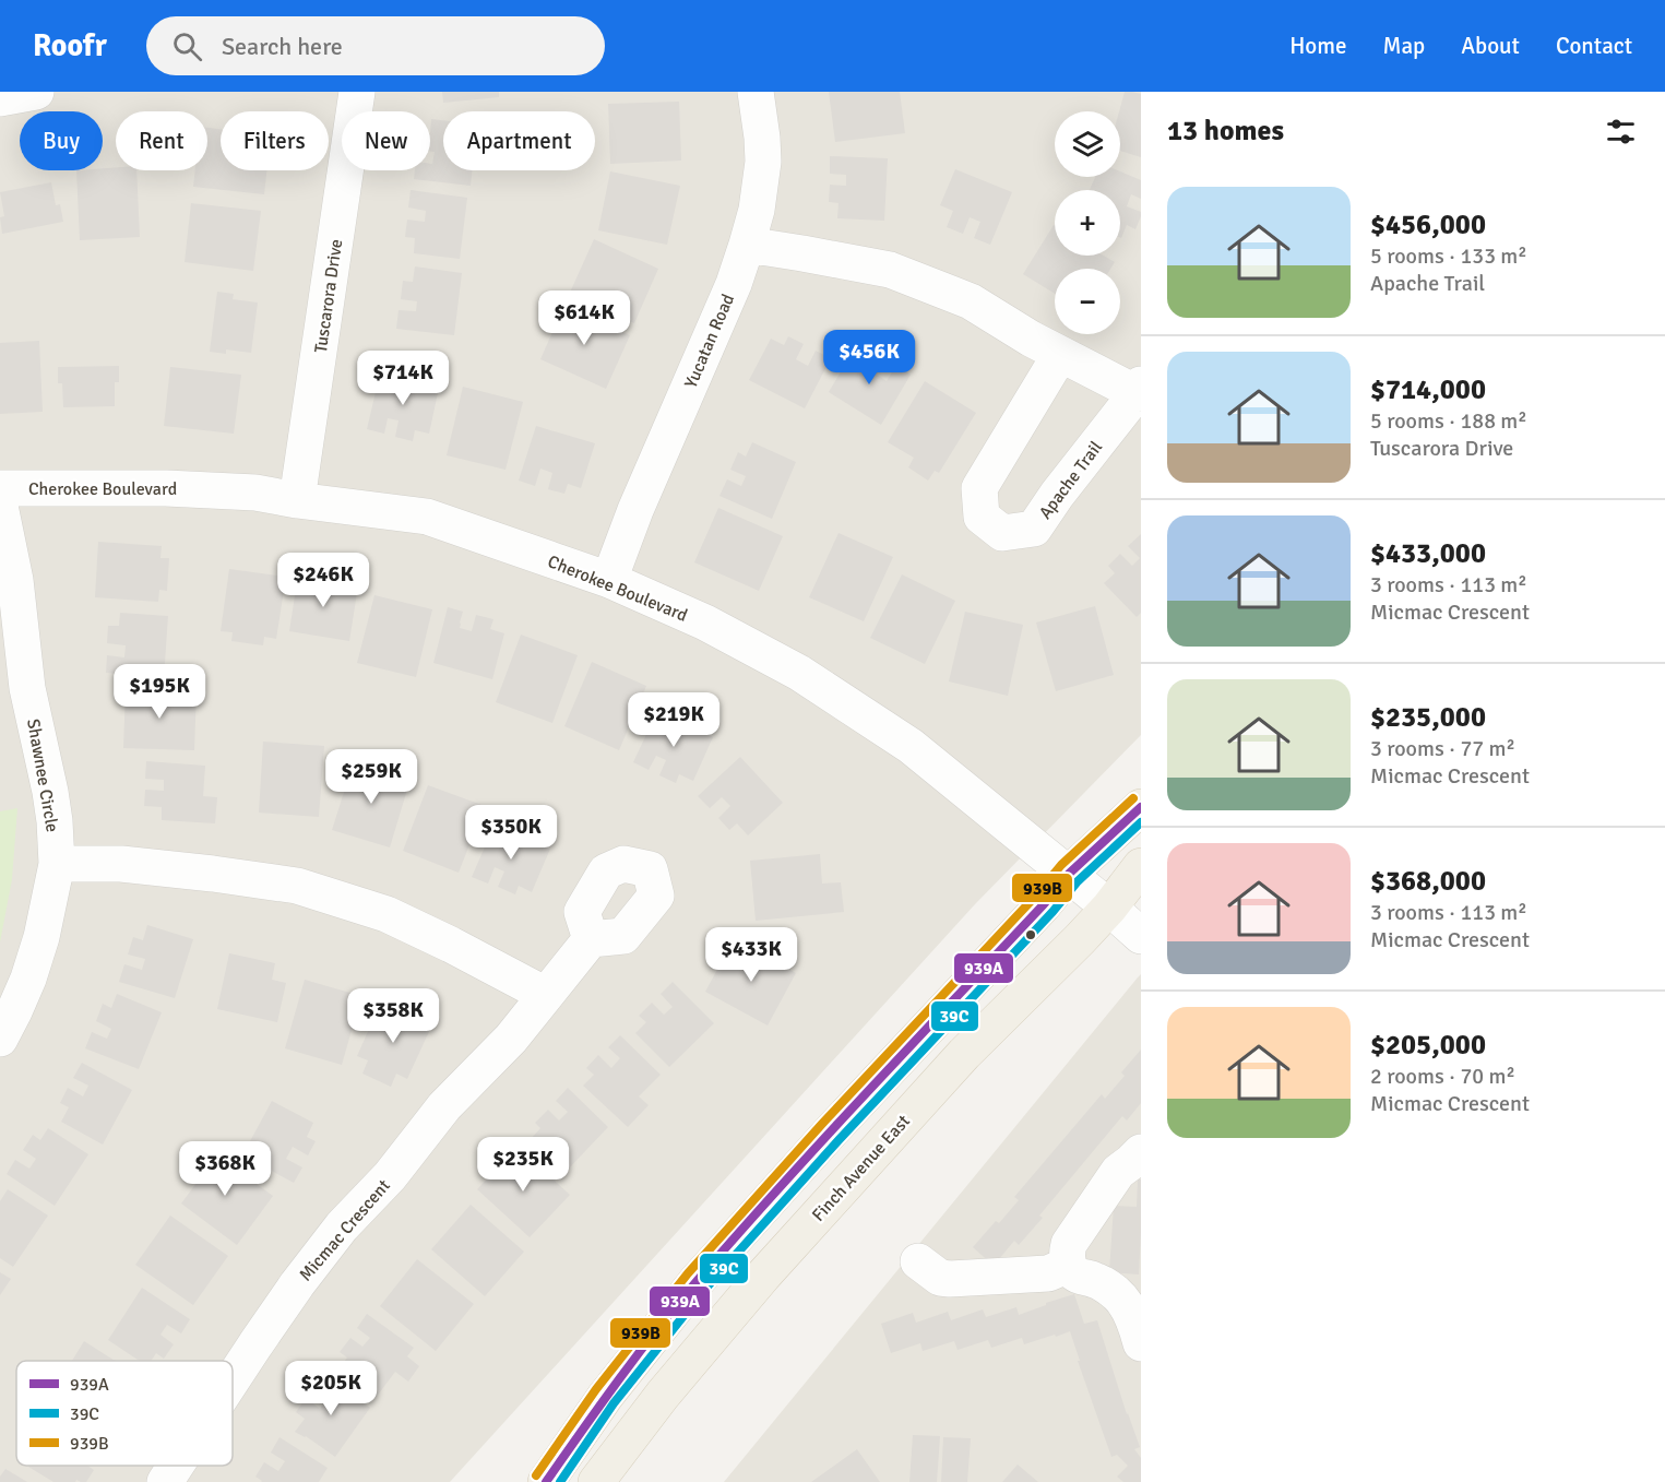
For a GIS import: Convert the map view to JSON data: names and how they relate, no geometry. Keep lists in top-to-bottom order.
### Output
{
  "streets": {
    "main road": ["Finch Avenue East"],
    "street": [
      "Tuscarora Drive",
      "Yucatan Road",
      "Apache Trail",
      "Cherokee Boulevard",
      "Shawnee Circle",
      "Micmac Crescent"
    ]
  },
  "crossings": [
    ["Tuscarora Drive", "Cherokee Boulevard"],
    ["Yucatan Road", "Apache Trail"],
    ["Yucatan Road", "Cherokee Boulevard"],
    ["Cherokee Boulevard", "Finch Avenue East"]
  ],
  "lines": ["transit line 939B", "transit line 939A", "transit line 39C"],
  "legend": ["939A", "39C", "939B"],
  "page": {
    "header": "Roofr",
    "search": "Search here",
    "nav": [
      "Home",
      "Map",
      "About",
      "Contact"
    ],
    "heading": "13 homes",
    "map_buttons": ["+", "−"],
    "chip": [
      "Buy",
      "Rent",
      "Filters",
      "New",
      "Apartment"
    ],
    "list": [
      {
        "name": "$456,000",
        "note": "5 rooms · 133 m² · Apache Trail"
      },
      {
        "name": "$714,000",
        "note": "5 rooms · 188 m² · Tuscarora Drive"
      },
      {
        "name": "$433,000",
        "note": "3 rooms · 113 m² · Micmac Crescent"
      },
      {
        "name": "$235,000",
        "note": "3 rooms · 77 m² · Micmac Crescent"
      },
      {
        "name": "$368,000",
        "note": "3 rooms · 113 m² · Micmac Crescent"
      },
      {
        "name": "$205,000",
        "note": "2 rooms · 70 m² · Micmac Crescent"
      }
    ],
    "price": [
      "$614K",
      "$456K",
      "$714K",
      "$246K",
      "$195K",
      "$219K",
      "$259K",
      "$350K",
      "$433K",
      "$358K",
      "$235K",
      "$368K",
      "$205K"
    ]
  }
}
